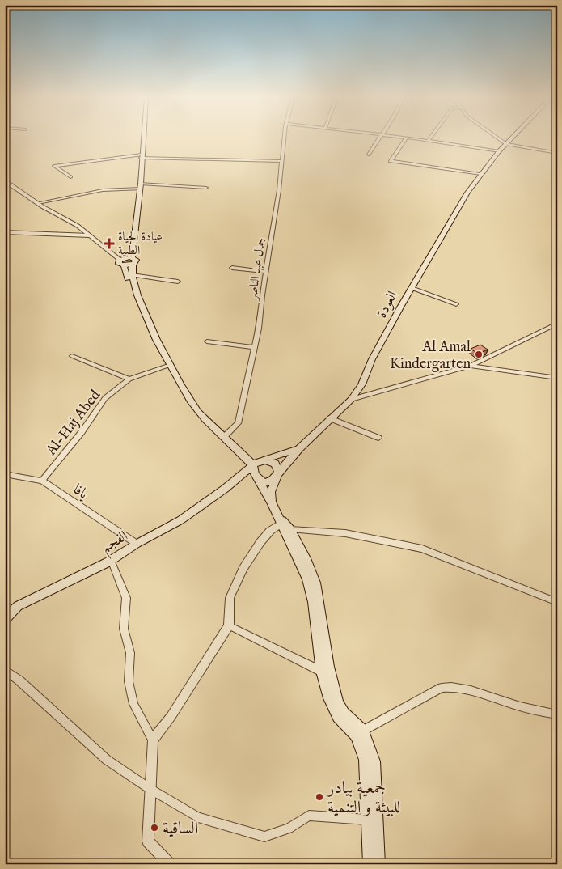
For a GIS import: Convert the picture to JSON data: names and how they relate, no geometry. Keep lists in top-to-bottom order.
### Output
{
  "streets": {
    "main road": ["العودة", "الفجم"],
    "street": ["جمال عبد الناصر", "Al-Haj Abed", "يافا"]
  },
  "crossings": [
    ["العودة", "الفجم"],
    ["Al-Haj Abed", "يافا"],
    ["يافا", "الفجم"]
  ],
  "places": {
    "health": ["عيادة الحياة الطبية"],
    "other": ["Al Amal Kindergarten", "جمعية بيادر للبيئة و التنمية", "الساقية"]
  }
}
